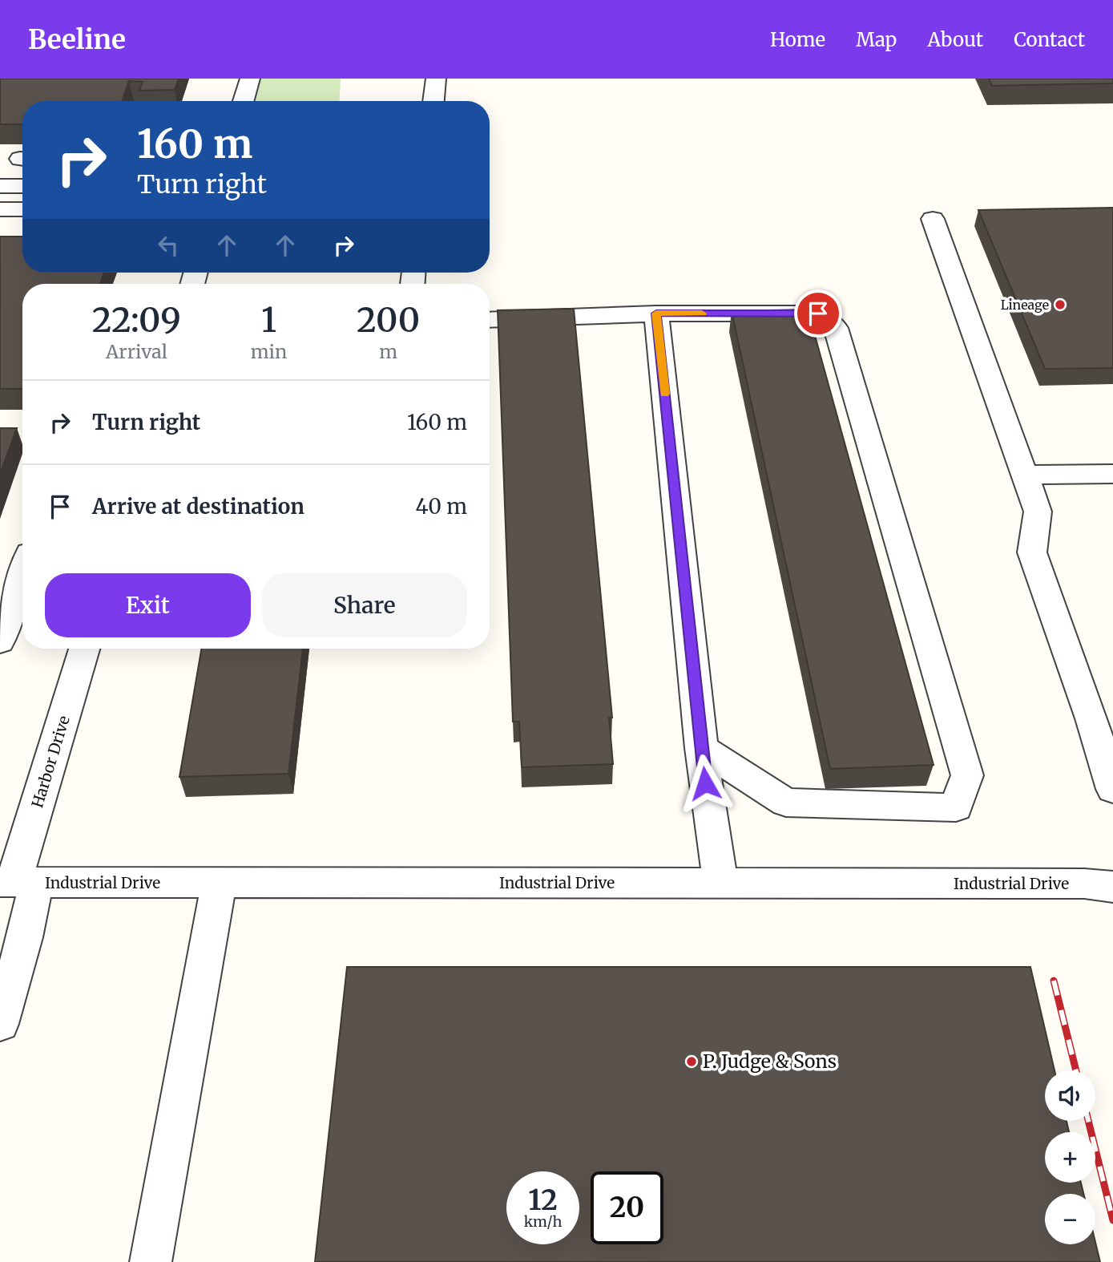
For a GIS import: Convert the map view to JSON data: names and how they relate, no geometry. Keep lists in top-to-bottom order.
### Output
{
  "streets": {
    "street": ["Harbor Drive", "Industrial Drive"]
  },
  "crossings": [
    ["Harbor Drive", "Industrial Drive"]
  ],
  "places": ["Lineage", "P. Judge & Sons"],
  "page": {
    "header": "Beeline",
    "nav": [
      "Home",
      "Map",
      "About",
      "Contact"
    ],
    "turn": ["160 m", "Turn right"],
    "eta": [
      "22:09",
      "Arrival",
      "1",
      "min",
      "200",
      "m"
    ],
    "list": [
      {
        "name": "Turn right",
        "value": "160 m"
      },
      {
        "name": "Arrive at destination",
        "value": "40 m"
      }
    ],
    "buttons": ["Exit", "Share"],
    "map_buttons": ["+", "−"],
    "speed": "12 km/h",
    "limit": "20"
  }
}
